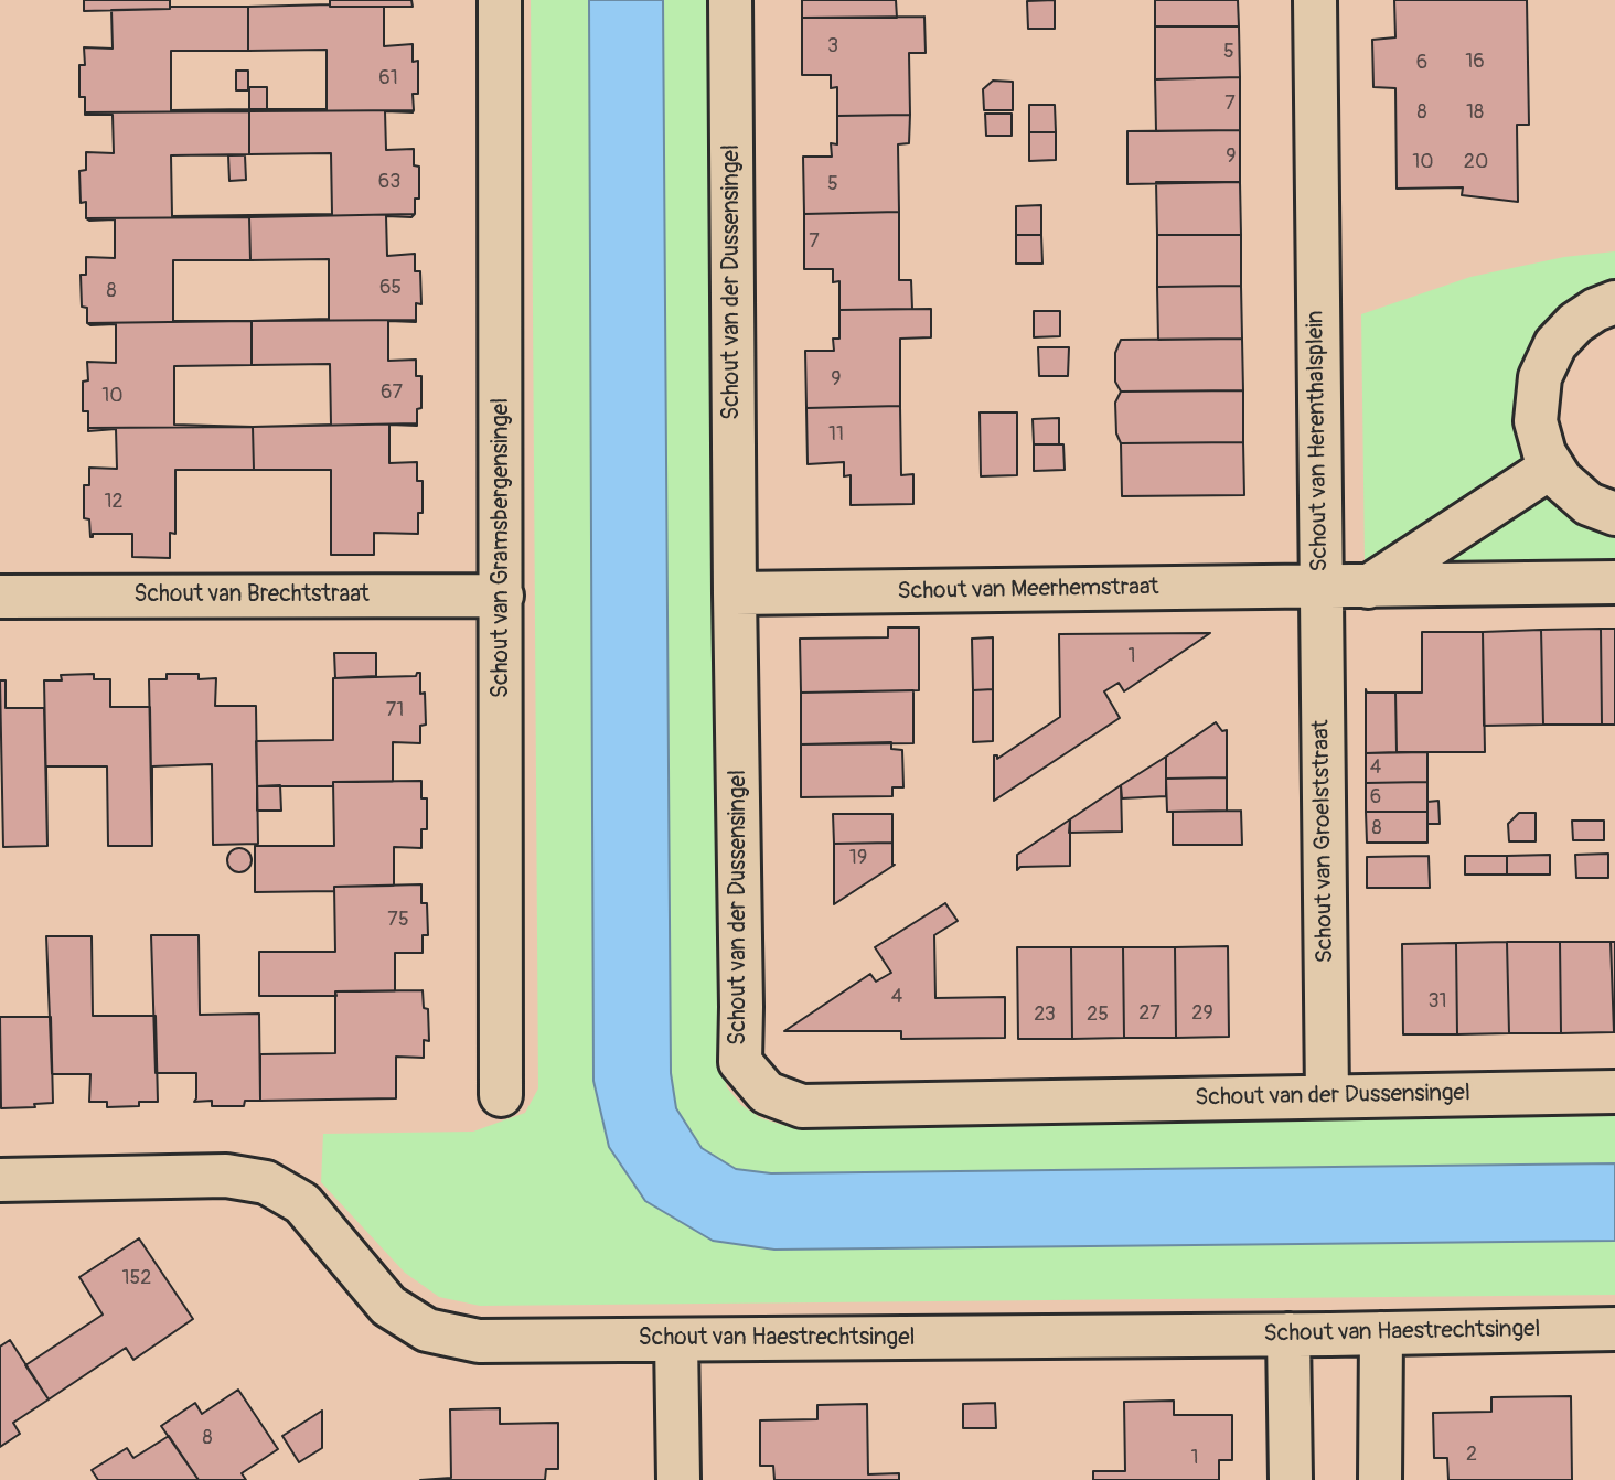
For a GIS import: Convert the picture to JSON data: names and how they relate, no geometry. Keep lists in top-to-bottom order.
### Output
{
  "streets": {
    "street": [
      "Schout van der Dussensingel",
      "Schout van Herenthalsplein",
      "Schout van Gramsbergensingel",
      "Schout van Meerhemstraat",
      "Schout van Brechtstraat",
      "Schout van Groelststraat",
      "Schout van Haestrechtsingel"
    ]
  },
  "crossings": [
    ["Schout van der Dussensingel", "Schout van Meerhemstraat"],
    ["Schout van der Dussensingel", "Schout van Groelststraat"],
    ["Schout van Herenthalsplein", "Schout van Meerhemstraat"],
    ["Schout van Herenthalsplein", "Schout van Groelststraat"],
    ["Schout van Gramsbergensingel", "Schout van Brechtstraat"],
    ["Schout van Meerhemstraat", "Schout van Groelststraat"]
  ],
  "house_numbers": [
    "3",
    "5",
    "16",
    "6",
    "61",
    "7",
    "8",
    "18",
    "9",
    "10",
    "20",
    "63",
    "5",
    "7",
    "65",
    "8",
    "9",
    "67",
    "10",
    "11",
    "12",
    "1",
    "71",
    "4",
    "6",
    "8",
    "19",
    "75",
    "4",
    "31",
    "27",
    "29",
    "23",
    "25",
    "152",
    "8",
    "2",
    "1"
  ]
}
